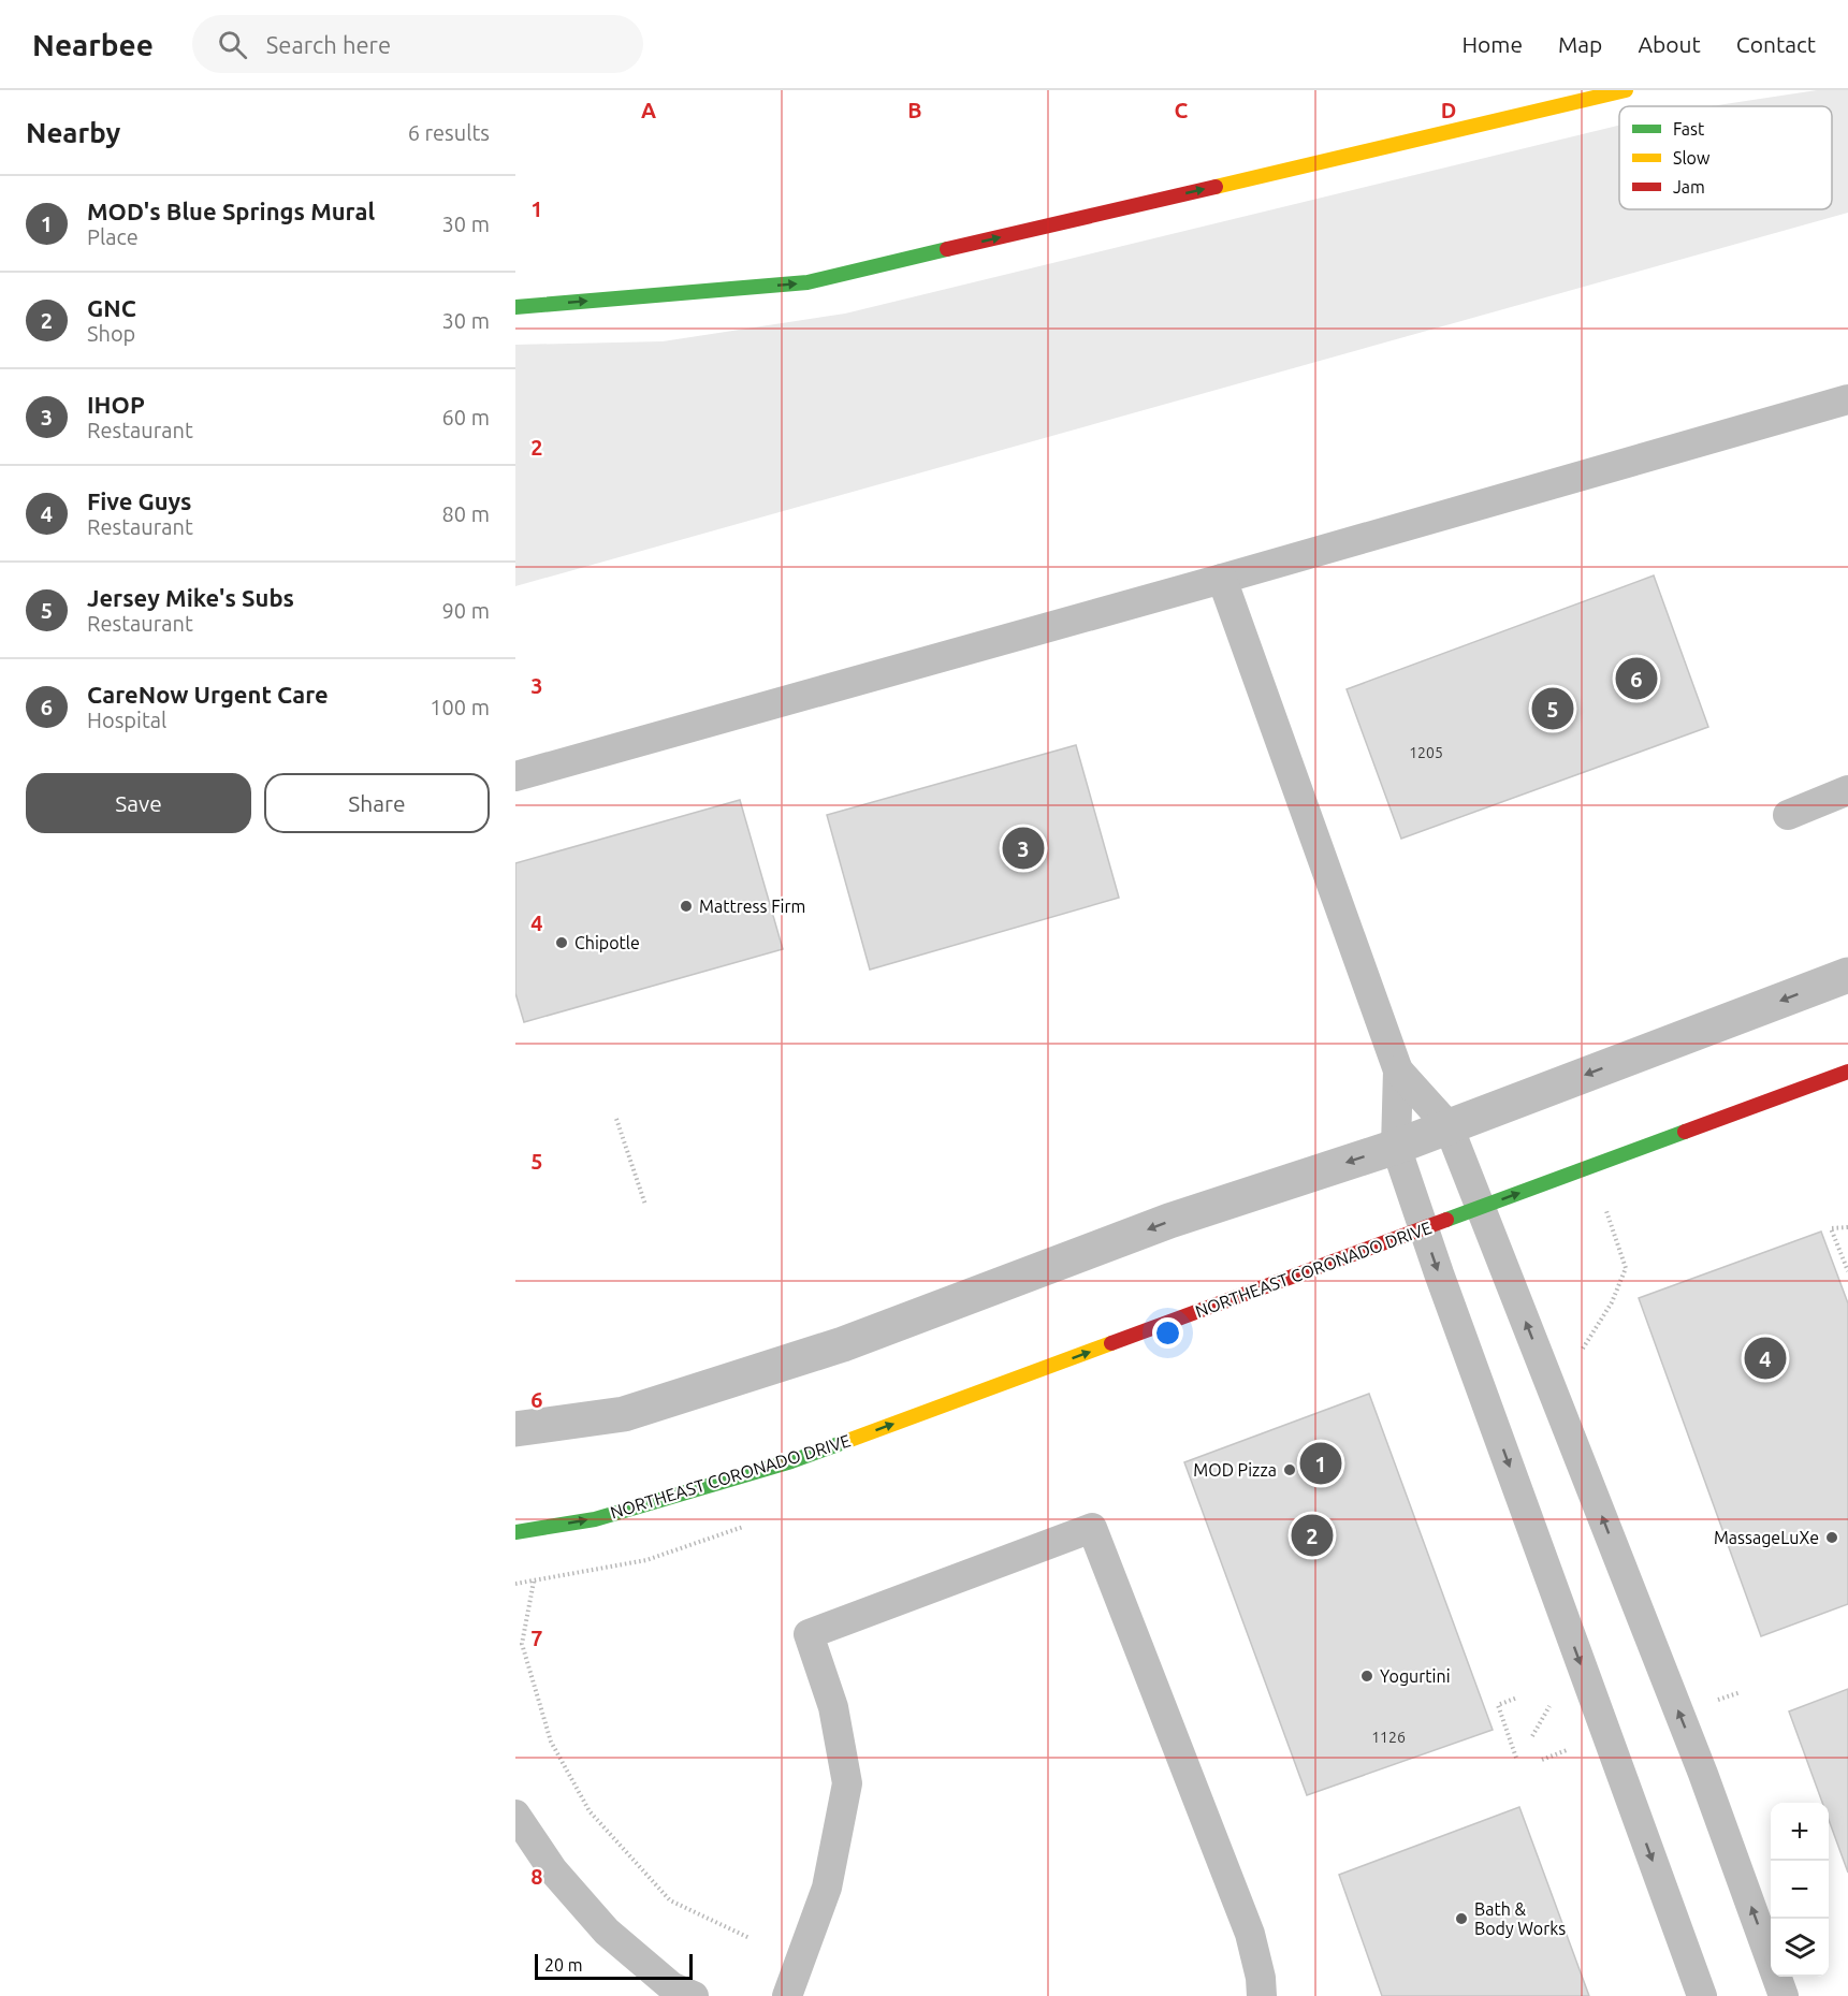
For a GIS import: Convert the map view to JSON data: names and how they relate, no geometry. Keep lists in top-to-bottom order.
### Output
{
  "streets": {
    "main road": ["NORTHEAST CORONADO DRIVE"]
  },
  "one_way": ["NORTHEAST CORONADO DRIVE"],
  "places": [
    "Mattress Firm",
    "Chipotle",
    "MOD Pizza",
    "MassageLuXe",
    "Yogurtini",
    "Bath & Body Works"
  ],
  "house_numbers": ["1205", "1126"],
  "legend": ["Fast", "Slow", "Jam"],
  "scale_bar": "20 m",
  "page": {
    "header": "Nearbee",
    "search": "Search here",
    "nav": [
      "Home",
      "Map",
      "About",
      "Contact"
    ],
    "heading": ["Nearby", "6 results"],
    "list": [
      {
        "mark": "1",
        "name": "MOD's Blue Springs Mural",
        "note": "Place",
        "value": "30 m"
      },
      {
        "mark": "2",
        "name": "GNC",
        "note": "Shop",
        "value": "30 m"
      },
      {
        "mark": "3",
        "name": "IHOP",
        "note": "Restaurant",
        "value": "60 m"
      },
      {
        "mark": "4",
        "name": "Five Guys",
        "note": "Restaurant",
        "value": "80 m"
      },
      {
        "mark": "5",
        "name": "Jersey Mike's Subs",
        "note": "Restaurant",
        "value": "90 m"
      },
      {
        "mark": "6",
        "name": "CareNow Urgent Care",
        "note": "Hospital",
        "value": "100 m"
      }
    ],
    "pins": [
      "6",
      "5",
      "3",
      "4",
      "1",
      "2"
    ],
    "buttons": ["Save", "Share"],
    "map_buttons": ["+", "−"],
    "scale": "20 m"
  },
  "grid": {
    "columns": [
      "A",
      "B",
      "C",
      "D"
    ],
    "rows": [
      "1",
      "2",
      "3",
      "4",
      "5",
      "6",
      "7",
      "8"
    ]
  }
}
